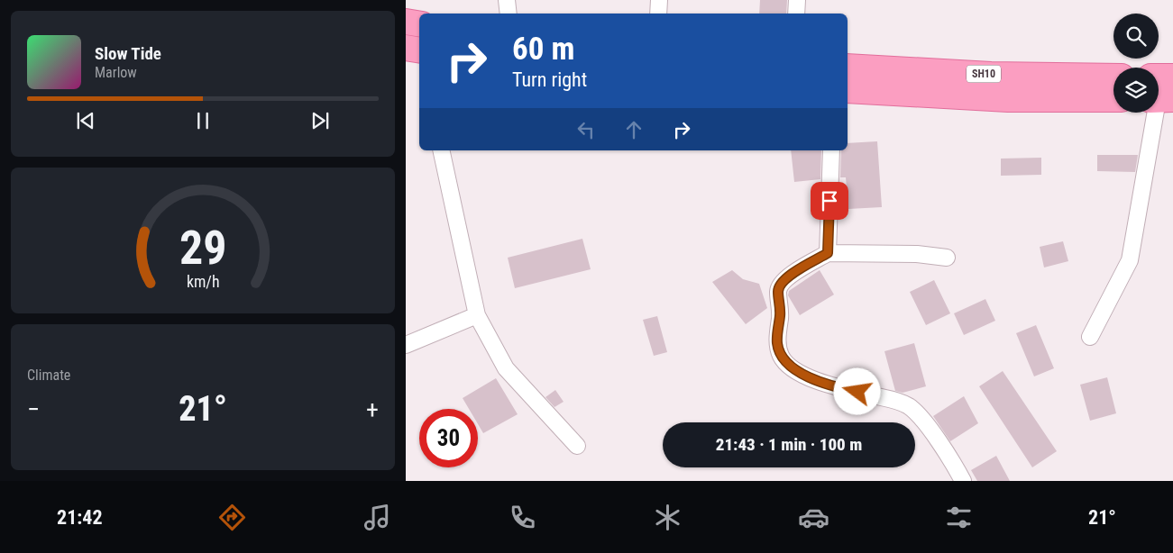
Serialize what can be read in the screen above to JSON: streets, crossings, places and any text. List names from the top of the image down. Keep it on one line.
{"streets":{"main road":["SH10"]},"page":{"turn":["60 m","Turn right"],"song":["Slow Tide","Marlow"],"tile":"Climate","heat":["−","21°","+"],"limit":"30","trip":"21:43 · 1 min · 100 m","tabs":["21:42","21°"],"gauge":["29","km/h"]}}
